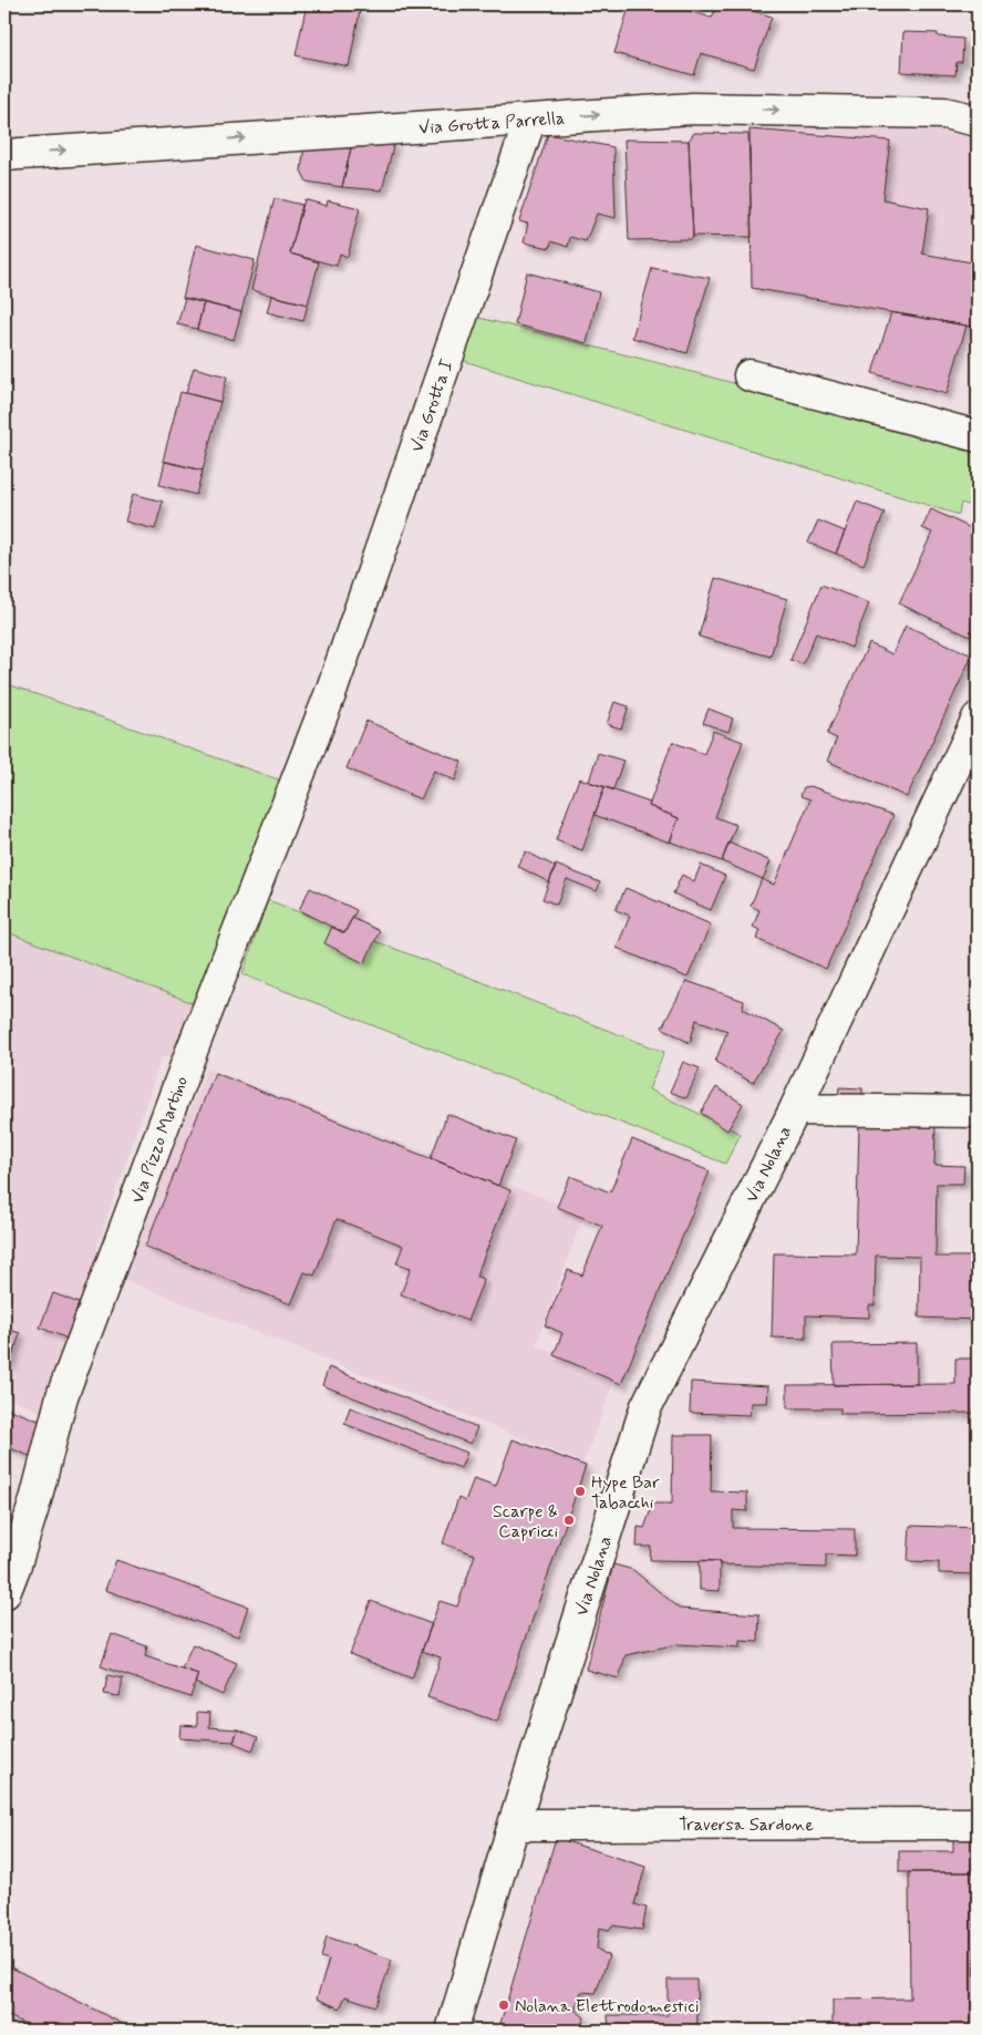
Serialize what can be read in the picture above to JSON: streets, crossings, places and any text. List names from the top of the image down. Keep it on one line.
{"streets":{"street":["Via Grotta Parrella","Via Grotta I","Via Pizzo Martino","Via Nolana","Traversa Sardone"]},"crossings":[["Via Grotta Parrella","Via Grotta I"],["Via Grotta I","Via Pizzo Martino"],["Via Nolana","Traversa Sardone"]],"one_way":["Via Grotta Parrella"],"places":["Hype Bar Tabacchi","Scarpe & Capricci","Nolana Elettrodomestici"]}
